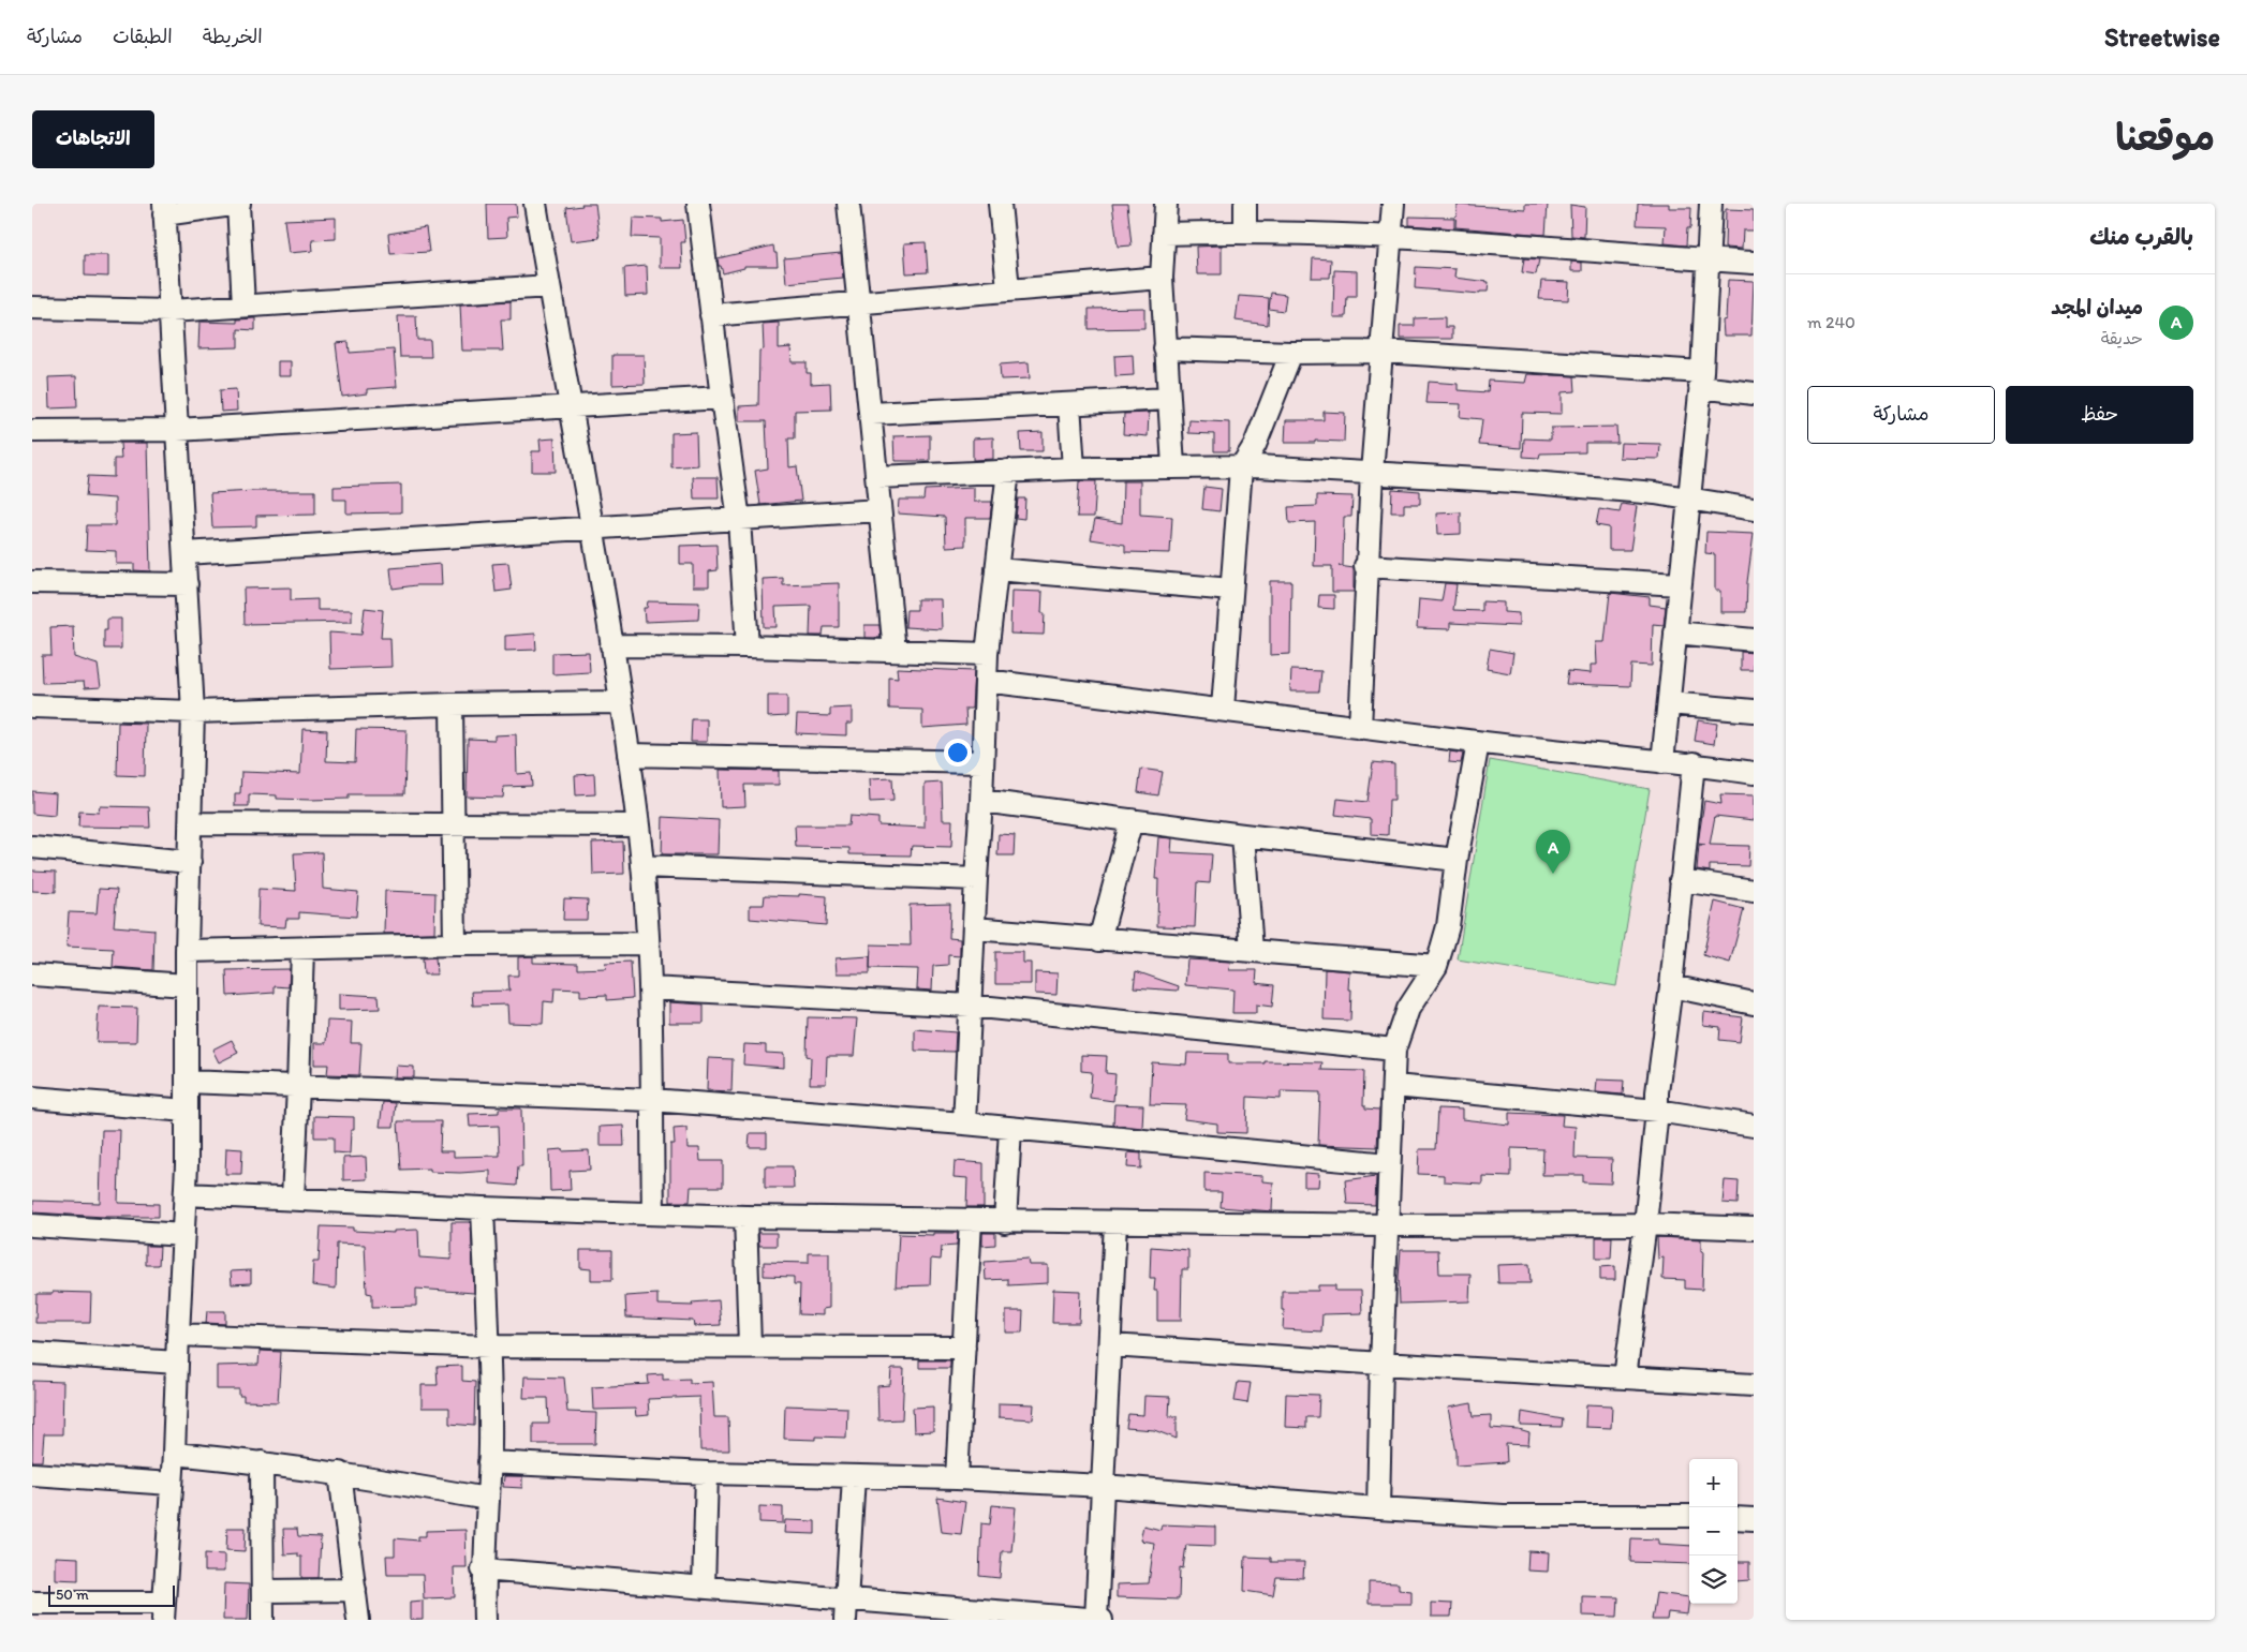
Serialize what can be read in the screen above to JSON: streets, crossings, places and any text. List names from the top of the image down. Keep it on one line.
{"scale_bar":"50 m","page":{"header":"Streetwise","nav":["الخريطة","الطبقات","مشاركة"],"title":"موقعنا","buttons":["الاتجاهات",["حفظ","مشاركة"]],"heading":"بالقرب منك","list":[{"mark":"A","name":"ميدان المجد","note":"حديقة","value":"240 m"}],"pins":"A","map_buttons":["+","−"],"scale":"50 m"}}
